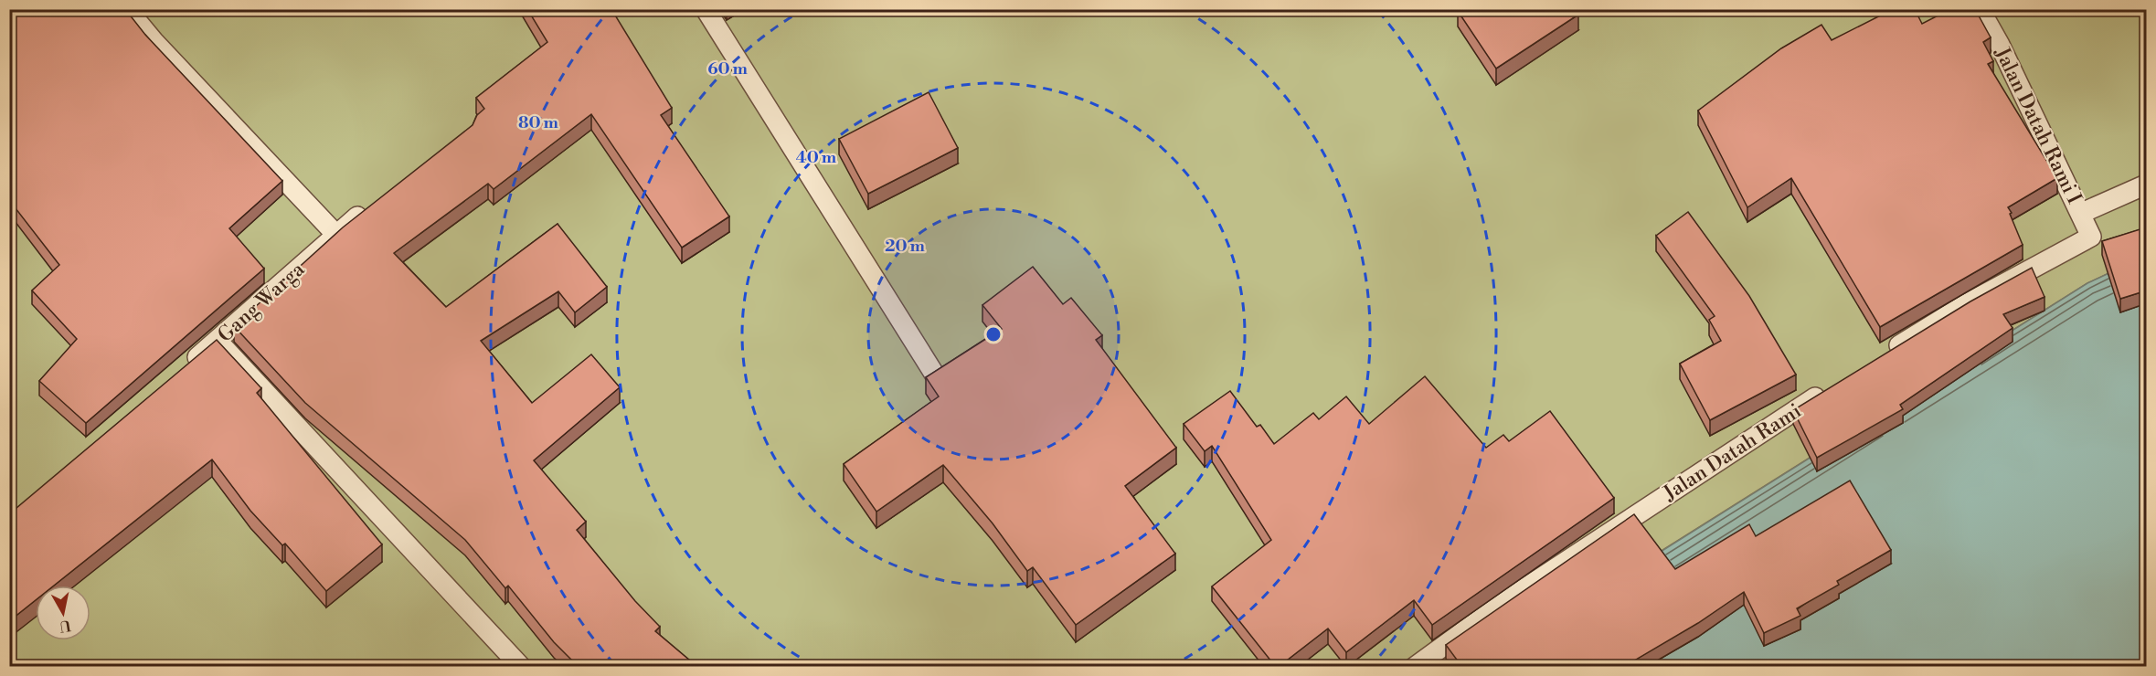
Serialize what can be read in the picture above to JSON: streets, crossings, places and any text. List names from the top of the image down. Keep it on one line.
{"streets":{"lane":["Jalan Datah Rami I","Gang Warga","Jalan Datah Rami"]},"north":"bottom","rings":["60 m","80 m","40 m","20 m"]}
